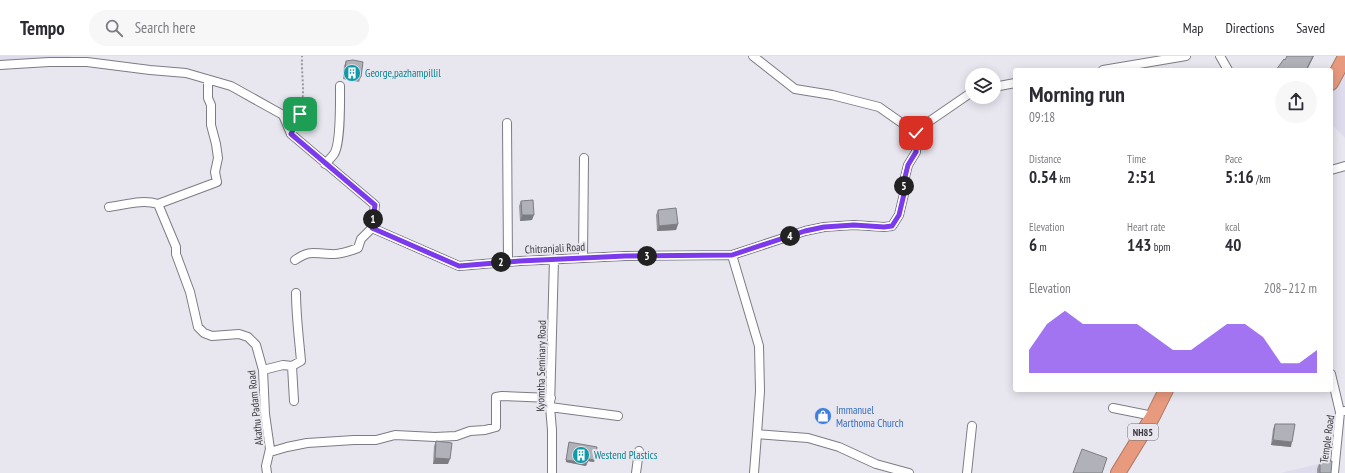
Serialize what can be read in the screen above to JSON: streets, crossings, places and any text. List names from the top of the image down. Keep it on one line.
{"streets":{"highway":["NH85"],"street":["Chitranjali Road","Kyomtha Seminary Road","Akathu Padam Road","Temple Road"]},"crossings":[["Chitranjali Road","Kyomtha Seminary Road"]],"places":{"building":["George,pazhampillil","Westend Plastics"],"shop":["Immanuel Marthoma Church"]},"page":{"header":"Tempo","search":"Search here","nav":["Map","Directions","Saved"],"heading":["Morning run","09:18"],"stats":[["Distance","0.54 km"],["Time","2:51"],["Pace","5:16 /km"],["Elevation","6 m"],["Heart rate","143 bpm"],["kcal","40"]],"pins":["5","1","4","3","2"],"chart":["Elevation","208–212 m"]}}
